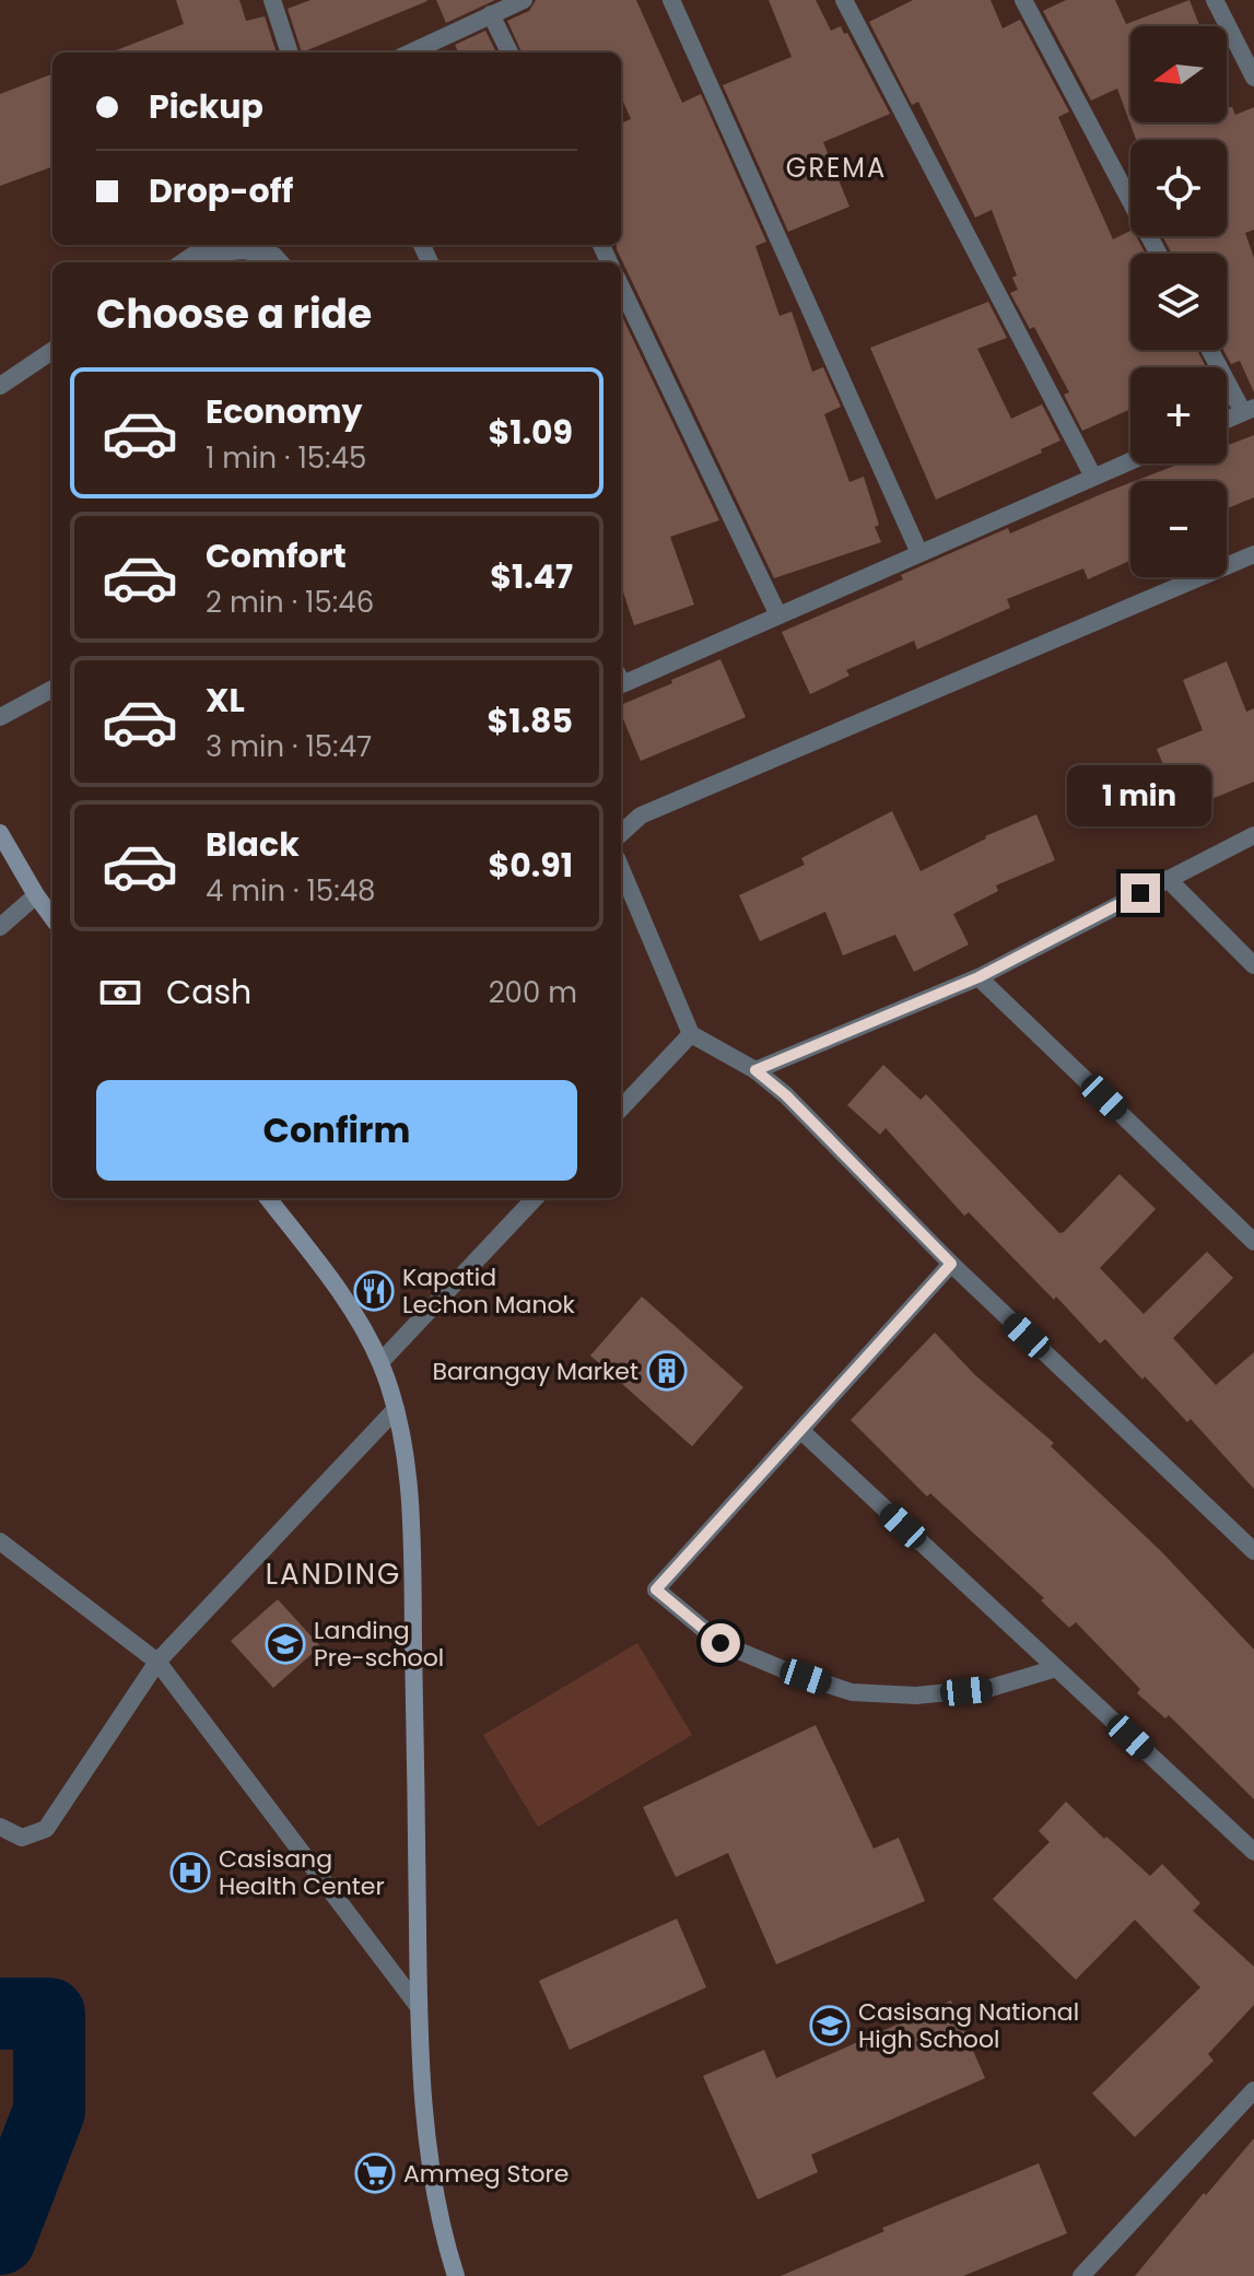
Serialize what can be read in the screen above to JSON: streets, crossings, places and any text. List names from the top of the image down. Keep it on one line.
{"districts":["GREMA","LANDING"],"places":{"restaurant":["Kapatid Lechon Manok"],"building":["Barangay Market"],"school or university":["Landing Pre-school","Casisang National High School"],"hospital":["Casisang Health Center"],"supermarket":["Ammeg Store"]},"north":"left","page":{"map_buttons":["+","−"],"banner":["Pickup","Drop-off"],"heading":"Choose a ride","list":[{"name":"Economy","note":"1 min · 15:45","value":"$1.09"},{"name":"Comfort","note":"2 min · 15:46","value":"$1.47"},{"name":"XL","note":"3 min · 15:47","value":"$1.85"},{"name":"Black","note":"4 min · 15:48","value":"$0.91"}],"bubble":"1 min","pay":["Cash","200 m"],"buttons":"Confirm"}}
